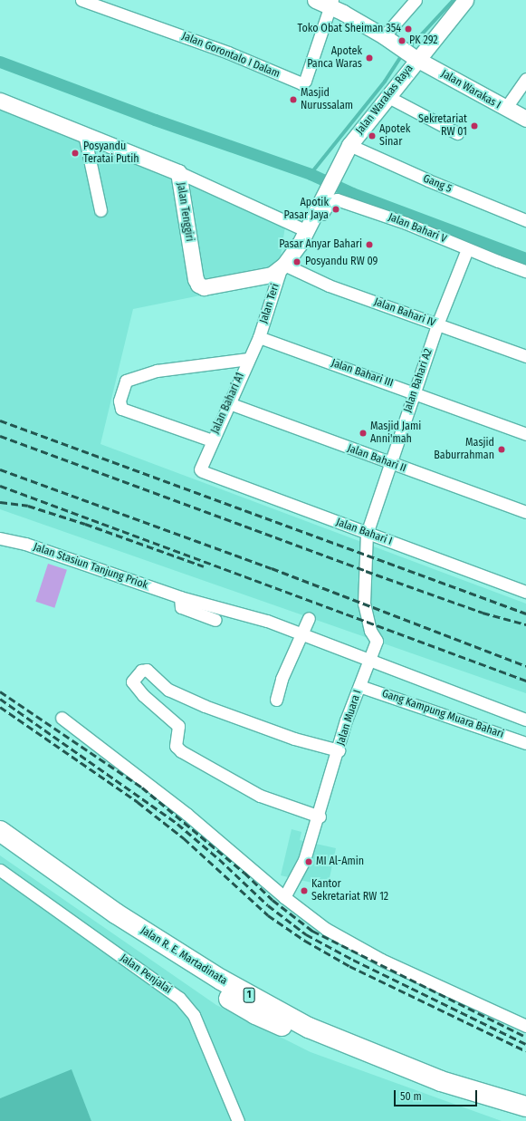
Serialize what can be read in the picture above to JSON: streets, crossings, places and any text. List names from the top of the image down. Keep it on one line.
{"streets":{"highway":["Jalan R. E. Martadinata","1"],"street":["Jalan Gorontalo I Dalam","Jalan Warakas I","Jalan Warakas Raya","Gang 5","Jalan Tenggiri","Jalan Bahari V","Jalan Teri","Jalan Bahari IV","Jalan Bahari III","Jalan Bahari A2","Jalan Bahari A1","Jalan Bahari II","Jalan Bahari I","Jalan Stasiun Tanjung Priok","Gang Kampung Muara Bahari","Jalan Muara I","Jalan Penjalai"]},"crossings":[["Jalan Gorontalo I Dalam","Jalan Warakas I"],["Jalan Warakas I","Jalan Warakas Raya"],["Jalan Warakas Raya","Gang 5"],["Jalan Warakas Raya","Jalan Bahari V"],["Jalan Tenggiri","Jalan Teri"],["Jalan Tenggiri","Jalan Bahari IV"],["Jalan Bahari V","Jalan Bahari A2"],["Jalan Teri","Jalan Bahari IV"],["Jalan Teri","Jalan Bahari III"],["Jalan Teri","Jalan Bahari A1"],["Jalan Bahari IV","Jalan Bahari A2"],["Jalan Bahari III","Jalan Bahari A2"],["Jalan Bahari III","Jalan Bahari A1"],["Jalan Bahari A2","Jalan Bahari II"],["Jalan Bahari A2","Jalan Bahari I"],["Jalan Bahari A2","Jalan Muara I"],["Jalan Bahari A1","Jalan Bahari II"],["Jalan Bahari A1","Jalan Bahari I"],["Jalan Bahari I","Jalan Muara I"],["Jalan Stasiun Tanjung Priok","Gang Kampung Muara Bahari"],["Gang Kampung Muara Bahari","Jalan Muara I"]],"places":["Toko Obat Sheiman 354","PK 292","Apotek Panca Waras","Masjid Nurussalam","Sekretariat RW 01","Apotek Sinar","Posyandu Teratai Putih","Apotik Pasar Jaya","Pasar Anyar Bahari","Posyandu RW 09","Masjid Jami Anni'mah","Masjid Baburrahman","MI Al-Amin","Kantor Sekretariat RW 12"],"scale_bar":"50 m"}
